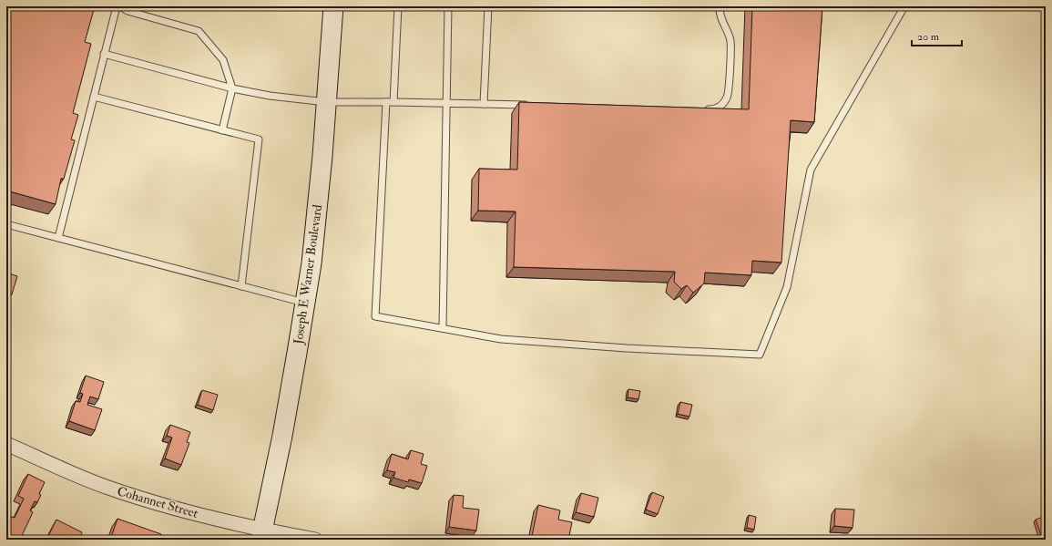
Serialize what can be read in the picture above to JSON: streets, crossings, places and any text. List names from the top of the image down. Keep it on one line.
{"streets":{"main road":["Joseph E Warner Boulevard"],"street":["Cohannet Street"]},"crossings":[["Joseph E Warner Boulevard","Cohannet Street"]],"scale_bar":"20 m"}
